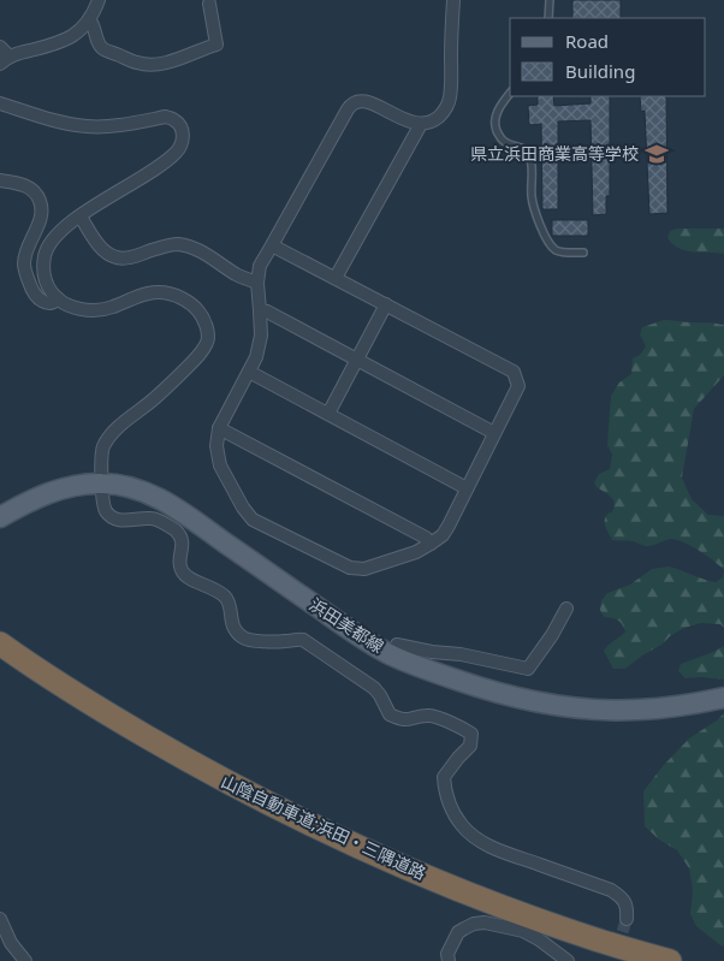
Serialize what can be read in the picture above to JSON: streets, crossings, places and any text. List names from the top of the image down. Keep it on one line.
{"streets":{"highway":["山陰自動車道;浜田・三隅道路"],"main road":["浜田美都線"]},"places":{"school or university":["県立浜田商業高等学校"]},"legend":["Road","Building"]}
